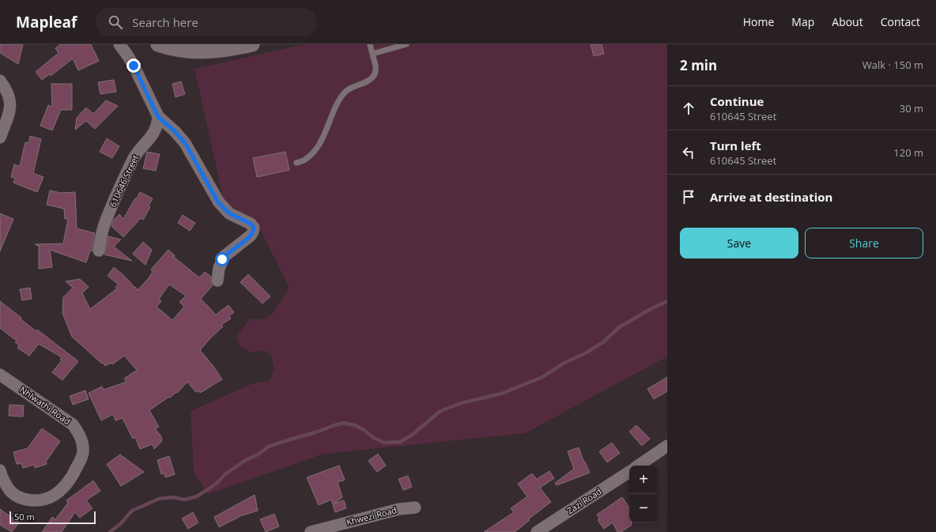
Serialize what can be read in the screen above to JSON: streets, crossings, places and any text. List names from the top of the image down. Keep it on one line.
{"streets":{"street":["610646 Street","Nhlwathi Road","Zazi Road","Khwezi Road"]},"scale_bar":"50 m","page":{"header":"Mapleaf","search":"Search here","nav":["Home","Map","About","Contact"],"heading":["2 min","Walk · 150 m"],"list":[["Continue","610645 Street","30 m"],["Turn left","610645 Street","120 m"],"Arrive at destination"],"buttons":["Save","Share"],"map_buttons":["+","−"],"scale":"50 m"}}
